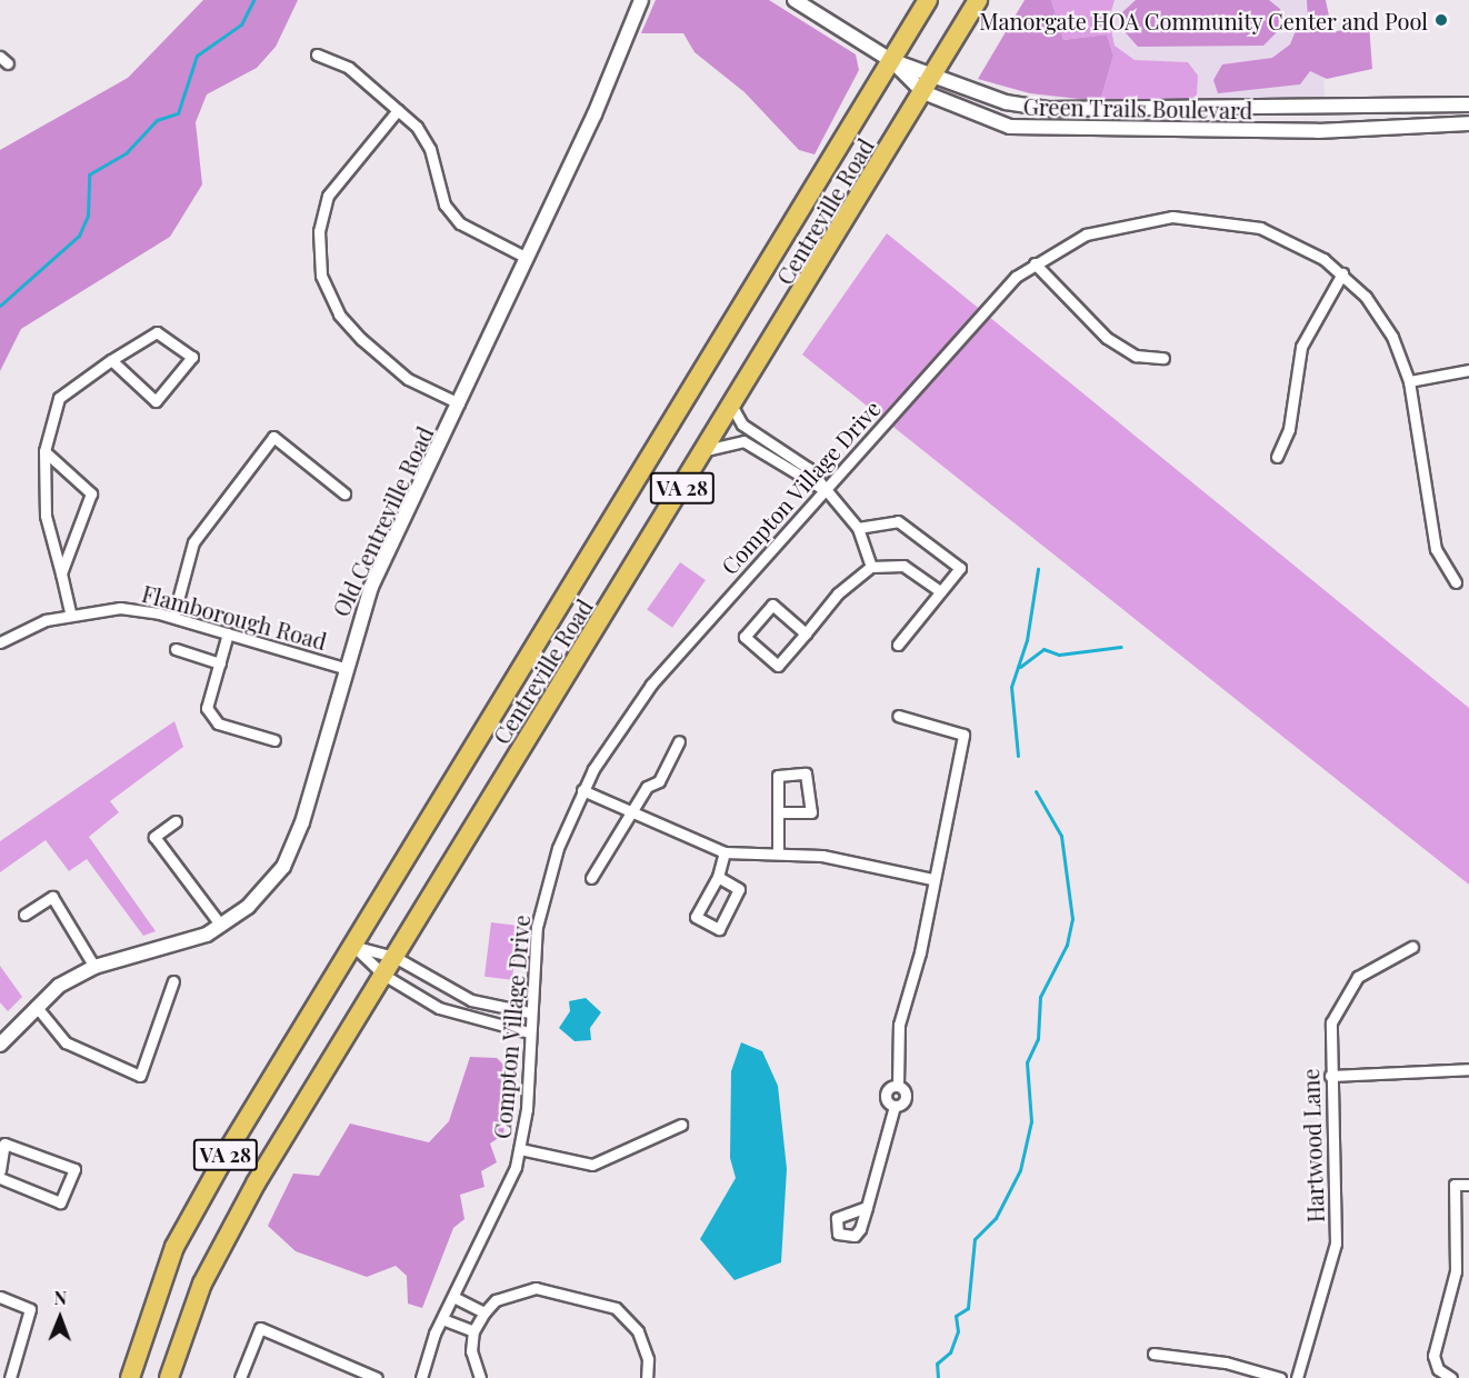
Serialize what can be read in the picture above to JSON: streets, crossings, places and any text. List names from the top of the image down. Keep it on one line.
{"streets":{"highway":["Centreville Road","VA 28"],"street":["Green Trails Boulevard","Compton Village Drive","Old Centreville Road","Flamborough Road","Hartwood Lane"]},"crossings":[["Green Trails Boulevard","Centreville Road"],["Old Centreville Road","Flamborough Road"]],"places":["Manorgate HOA Community Center and Pool"],"north":"top"}
